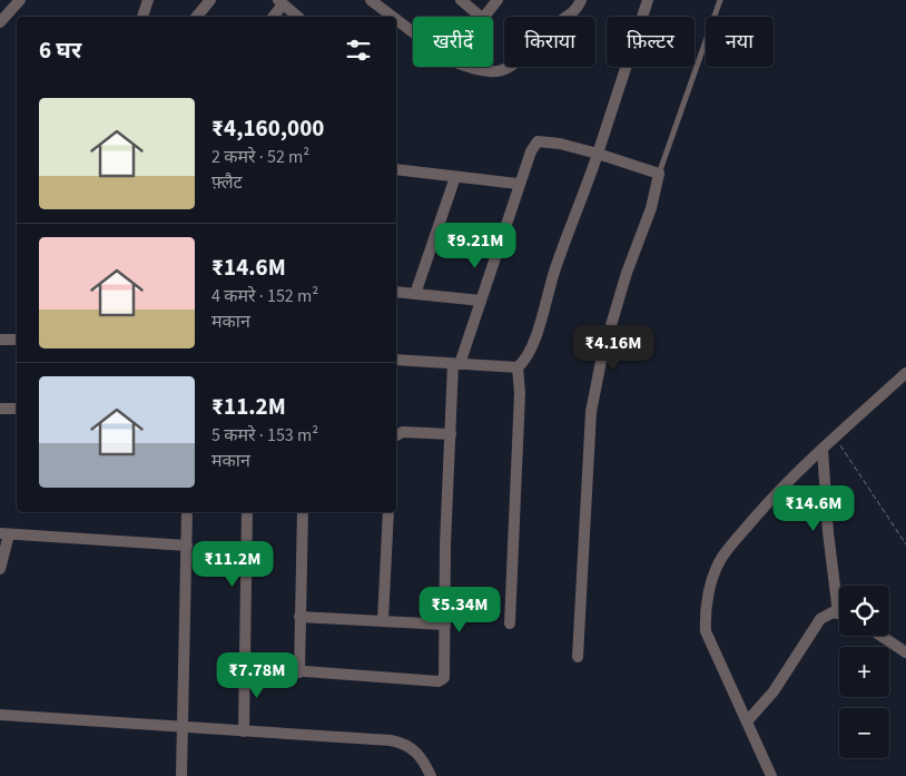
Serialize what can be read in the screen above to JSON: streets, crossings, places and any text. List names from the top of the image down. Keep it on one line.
{"page":{"chip":["खरीदें","किराया","फ़िल्टर","नया"],"heading":"6 घर","list":[{"name":"₹4,160,000","note":"2 कमरे · 52 m² · फ़्लैट"},{"name":"₹14.6M","note":"4 कमरे · 152 m² · मकान"},{"name":"₹11.2M","note":"5 कमरे · 153 m² · मकान"}],"price":["₹9.21M","₹4.16M","₹14.6M","₹11.2M","₹5.34M","₹7.78M"],"map_buttons":["+","−"]}}
